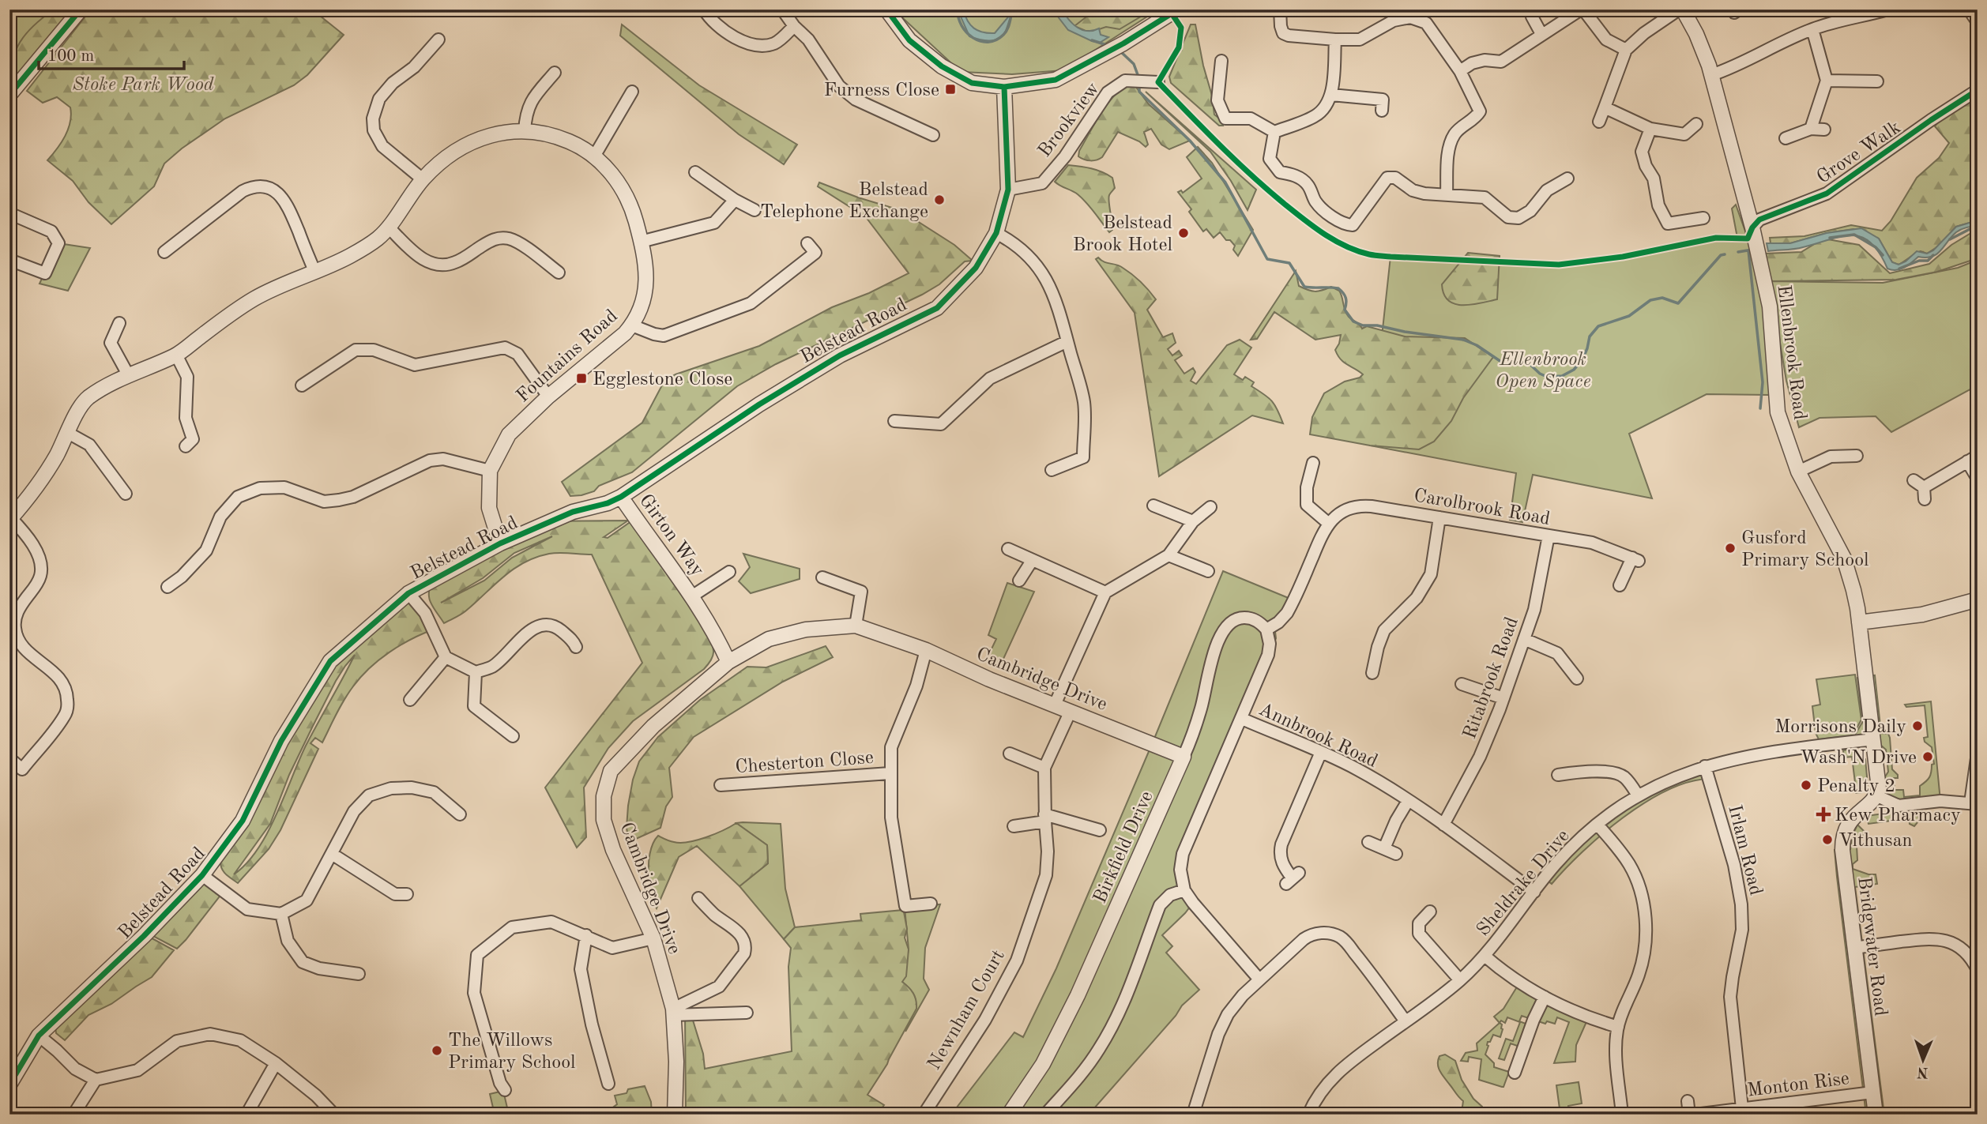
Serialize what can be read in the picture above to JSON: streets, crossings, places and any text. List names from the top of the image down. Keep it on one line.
{"streets":{"street":["Brookview","Grove Walk","Belstead Road","Ellenbrook Road","Fountains Road","Carolbrook Road","Girton Way","Ritabrook Road","Cambridge Drive","Annbrook Road","Chesterton Close","Birkfield Drive","Irlam Road","Sheldrake Drive","Bridgwater Road","Newnham Court","Monton Rise"]},"crossings":[["Brookview","Belstead Road"],["Grove Walk","Ellenbrook Road"],["Belstead Road","Fountains Road"],["Belstead Road","Girton Way"],["Ellenbrook Road","Sheldrake Drive"],["Ellenbrook Road","Bridgwater Road"],["Carolbrook Road","Ritabrook Road"],["Girton Way","Cambridge Drive"],["Ritabrook Road","Annbrook Road"],["Cambridge Drive","Chesterton Close"],["Cambridge Drive","Birkfield Drive"],["Cambridge Drive","Newnham Court"],["Annbrook Road","Sheldrake Drive"],["Irlam Road","Sheldrake Drive"],["Irlam Road","Monton Rise"],["Bridgwater Road","Monton Rise"]],"parks":["Stoke Park Wood","Ellenbrook Open Space"],"places":{"transit":["Furness Close","Egglestone Close"],"other":["Belstead Telephone Exchange","Belstead Brook Hotel","Gusford Primary School","Morrisons Daily","Wash'N Drive","Penalty 2","Vithusan","The Willows Primary School"],"health":["Kew Pharmacy"]},"scale_bar":"100 m","north":"bottom"}
